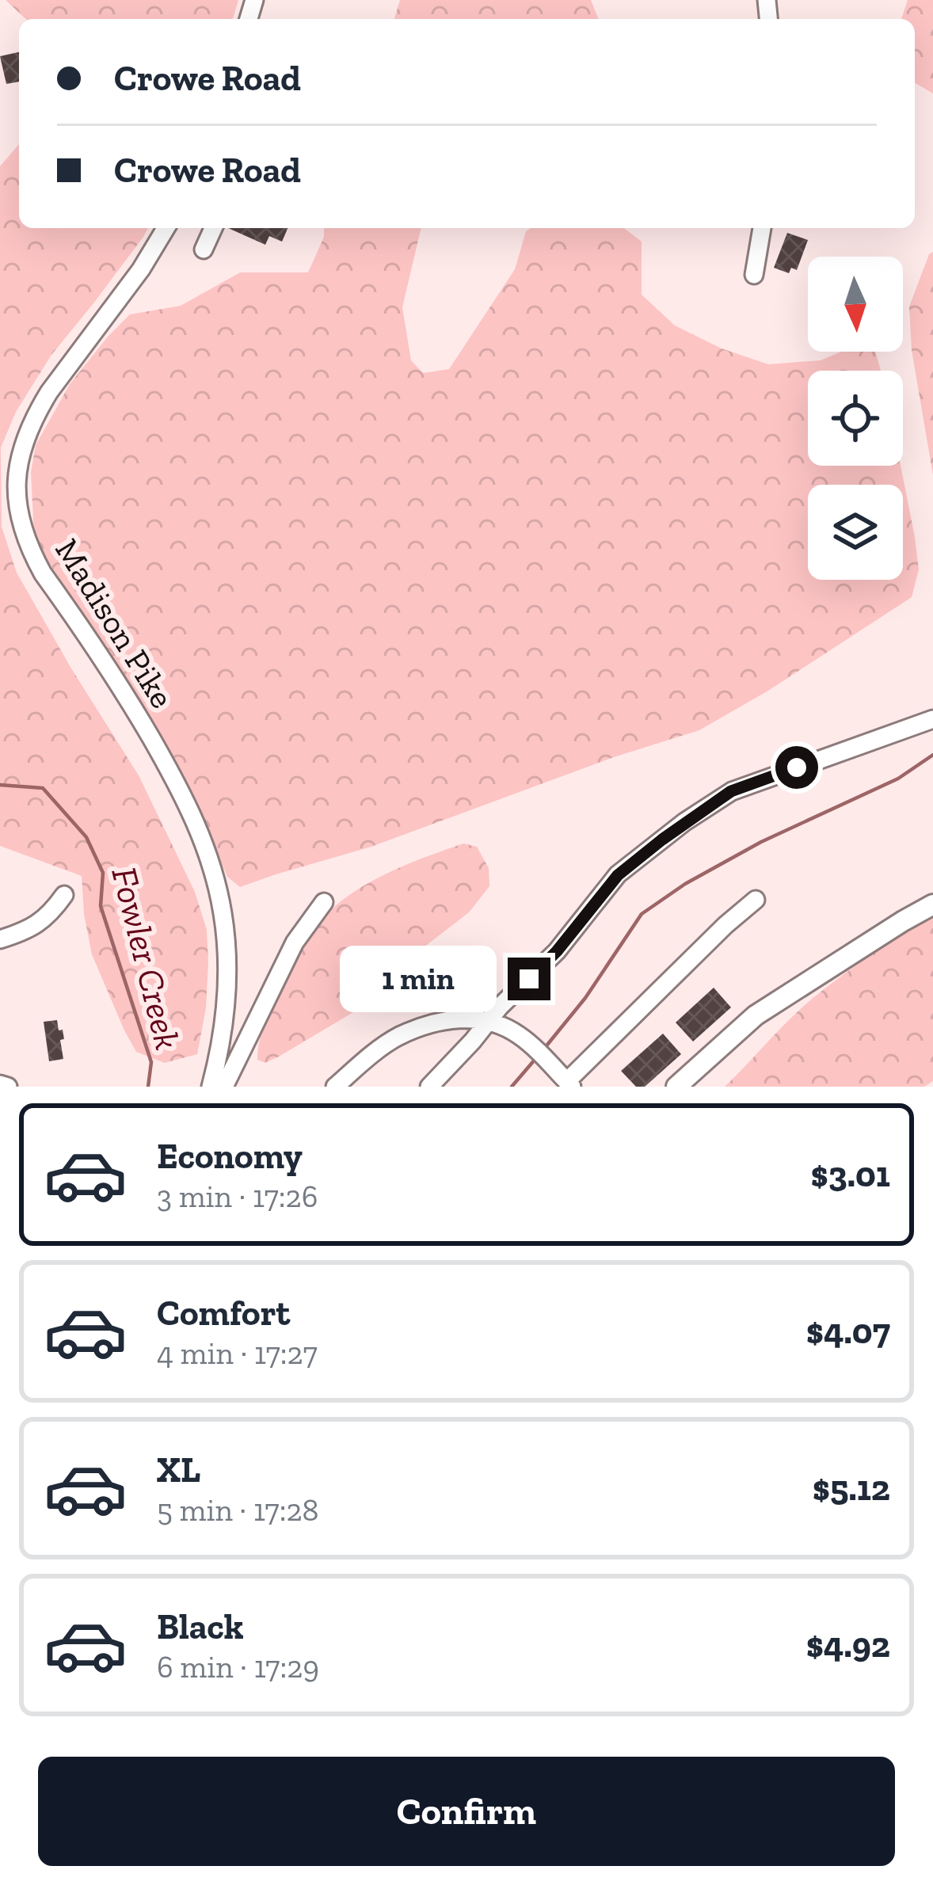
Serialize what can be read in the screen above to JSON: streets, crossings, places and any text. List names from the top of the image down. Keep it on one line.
{"streets":{"street":["Madison Pike"]},"water":["Fowler Creek"],"north":"bottom","page":{"banner":["Crowe Road","Crowe Road"],"bubble":"1 min","list":[{"name":"Economy","note":"3 min · 17:26","value":"$3.01"},{"name":"Comfort","note":"4 min · 17:27","value":"$4.07"},{"name":"XL","note":"5 min · 17:28","value":"$5.12"},{"name":"Black","note":"6 min · 17:29","value":"$4.92"}],"buttons":"Confirm"}}
